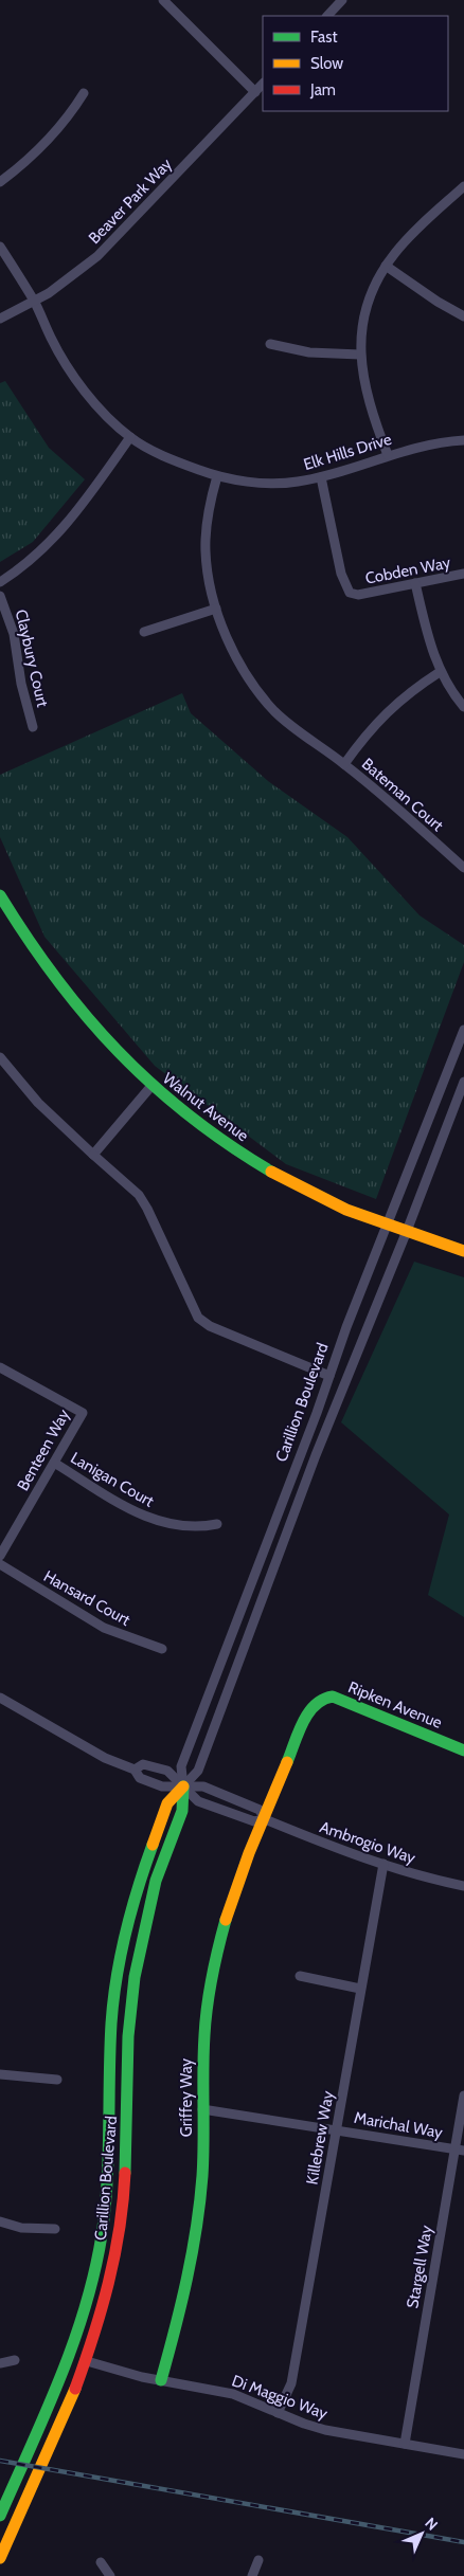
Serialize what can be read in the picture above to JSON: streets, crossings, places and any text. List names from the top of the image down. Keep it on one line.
{"streets":{"street":["Beaver Park Way","Elk Hills Drive","Cobden Way","Claybury Court","Bateman Court","Walnut Avenue","Carillion Boulevard","Benteen Way","Lanigan Court","Hansard Court","Ripken Avenue","Ambrogio Way","Griffey Way","Marichal Way","Killebrew Way","Stargell Way","Di Maggio Way"]},"crossings":[["Beaver Park Way","Elk Hills Drive"],["Elk Hills Drive","Cobden Way"],["Elk Hills Drive","Bateman Court"],["Walnut Avenue","Carillion Boulevard"],["Carillion Boulevard","Ambrogio Way"],["Carillion Boulevard","Di Maggio Way"],["Benteen Way","Lanigan Court"],["Ripken Avenue","Ambrogio Way"],["Ripken Avenue","Griffey Way"],["Ambrogio Way","Griffey Way"],["Ambrogio Way","Killebrew Way"],["Griffey Way","Marichal Way"],["Griffey Way","Di Maggio Way"],["Marichal Way","Killebrew Way"],["Marichal Way","Stargell Way"],["Killebrew Way","Di Maggio Way"],["Stargell Way","Di Maggio Way"]],"legend":["Fast","Slow","Jam"],"north":"top right"}
